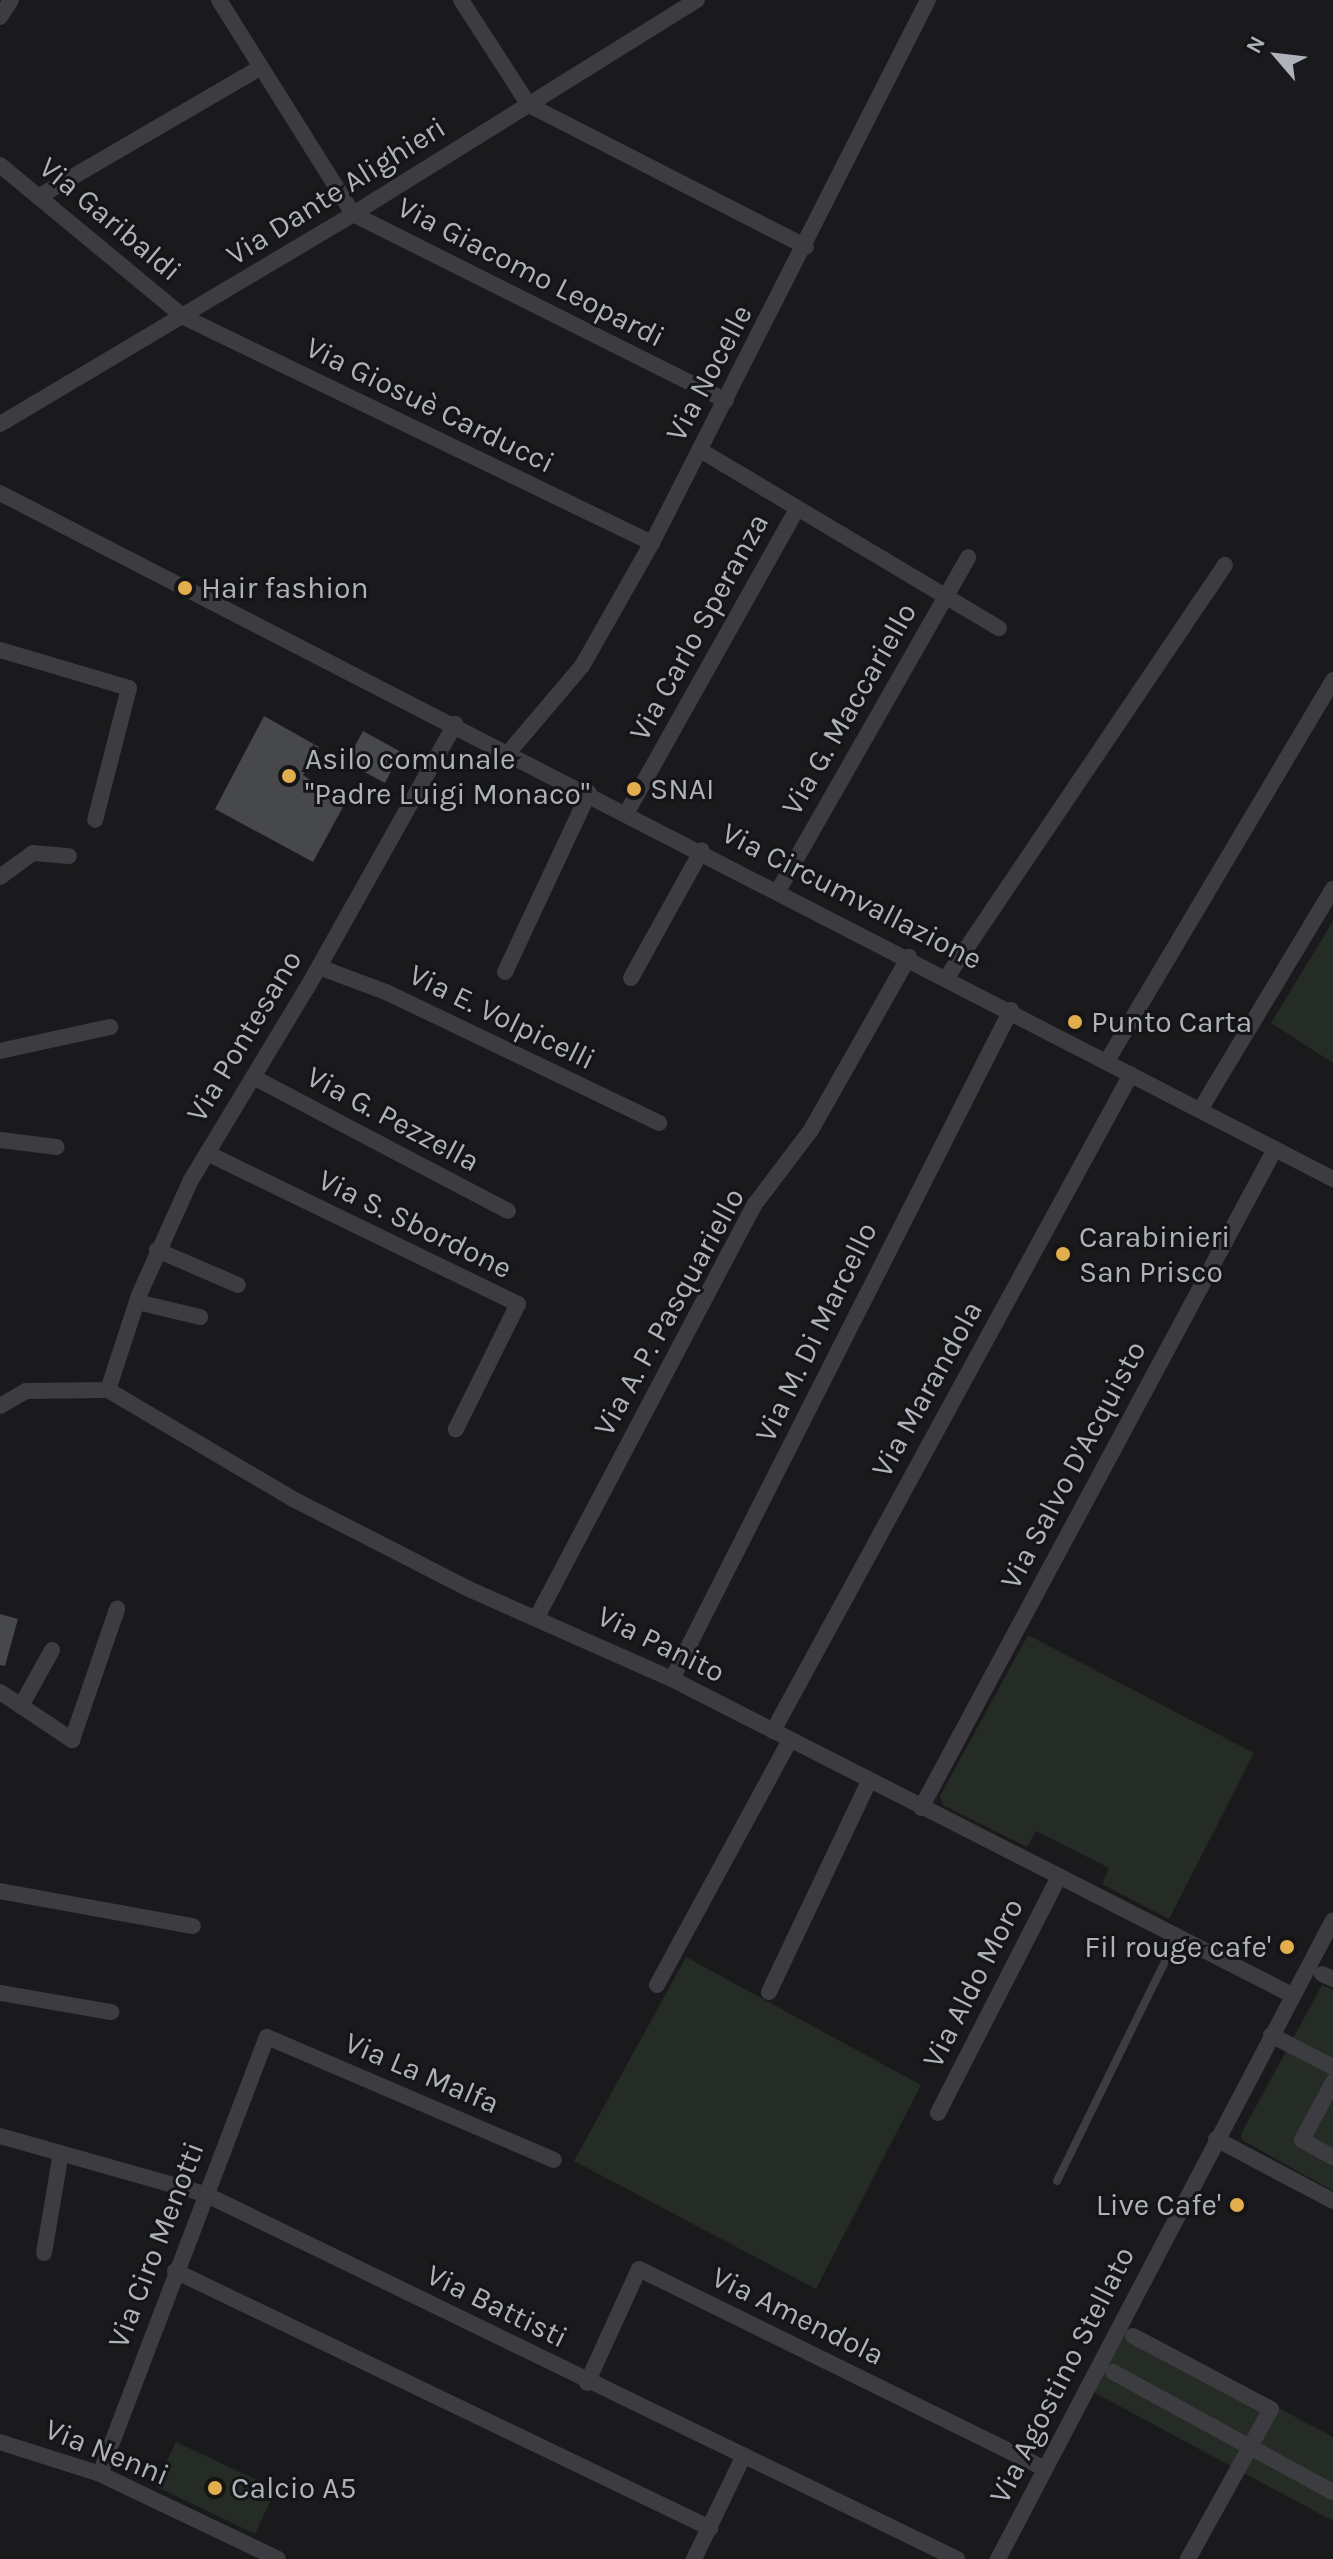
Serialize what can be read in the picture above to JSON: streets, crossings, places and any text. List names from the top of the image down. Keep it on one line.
{"streets":{"street":["Via Dante Alighieri","Via Garibaldi","Via Giacomo Leopardi","Via Nocelle","Via Giosuè Carducci","Via Carlo Speranza","Via G. Maccariello","Via Circumvallazione","Via E. Volpicelli","Via Pontesano","Via G. Pezzella","Via S. Sbordone","Via A. P. Pasquariello","Via M. Di Marcello","Via Marandola","Via Salvo D'Acquisto","Via Panito","Via Aldo Moro","Via La Malfa","Via Ciro Menotti","Via Battisti","Via Amendola","Via Agostino Stellato","Via Nenni"]},"crossings":[["Via Dante Alighieri","Via Garibaldi"],["Via Dante Alighieri","Via Giacomo Leopardi"],["Via Dante Alighieri","Via Giosuè Carducci"],["Via Garibaldi","Via Giosuè Carducci"],["Via Giacomo Leopardi","Via Nocelle"],["Via Nocelle","Via Giosuè Carducci"],["Via Nocelle","Via Circumvallazione"],["Via Carlo Speranza","Via Circumvallazione"],["Via G. Maccariello","Via Circumvallazione"],["Via Circumvallazione","Via Pontesano"],["Via Circumvallazione","Via A. P. Pasquariello"],["Via Circumvallazione","Via M. Di Marcello"],["Via Circumvallazione","Via Marandola"],["Via Circumvallazione","Via Salvo D'Acquisto"],["Via E. Volpicelli","Via Pontesano"],["Via Pontesano","Via G. Pezzella"],["Via Pontesano","Via S. Sbordone"],["Via Pontesano","Via Panito"],["Via A. P. Pasquariello","Via Panito"],["Via M. Di Marcello","Via Panito"],["Via Marandola","Via Panito"],["Via Salvo D'Acquisto","Via Panito"],["Via Panito","Via Aldo Moro"],["Via Panito","Via Agostino Stellato"],["Via La Malfa","Via Ciro Menotti"],["Via Ciro Menotti","Via Battisti"],["Via Ciro Menotti","Via Nenni"],["Via Battisti","Via Amendola"],["Via Amendola","Via Agostino Stellato"]],"places":["Hair fashion","Asilo comunale \"Padre Luigi Monaco\"","SNAI","Punto Carta","Carabinieri San Prisco","Fil rouge cafe'","Live Cafe'","Calcio A5"],"north":"top left"}
